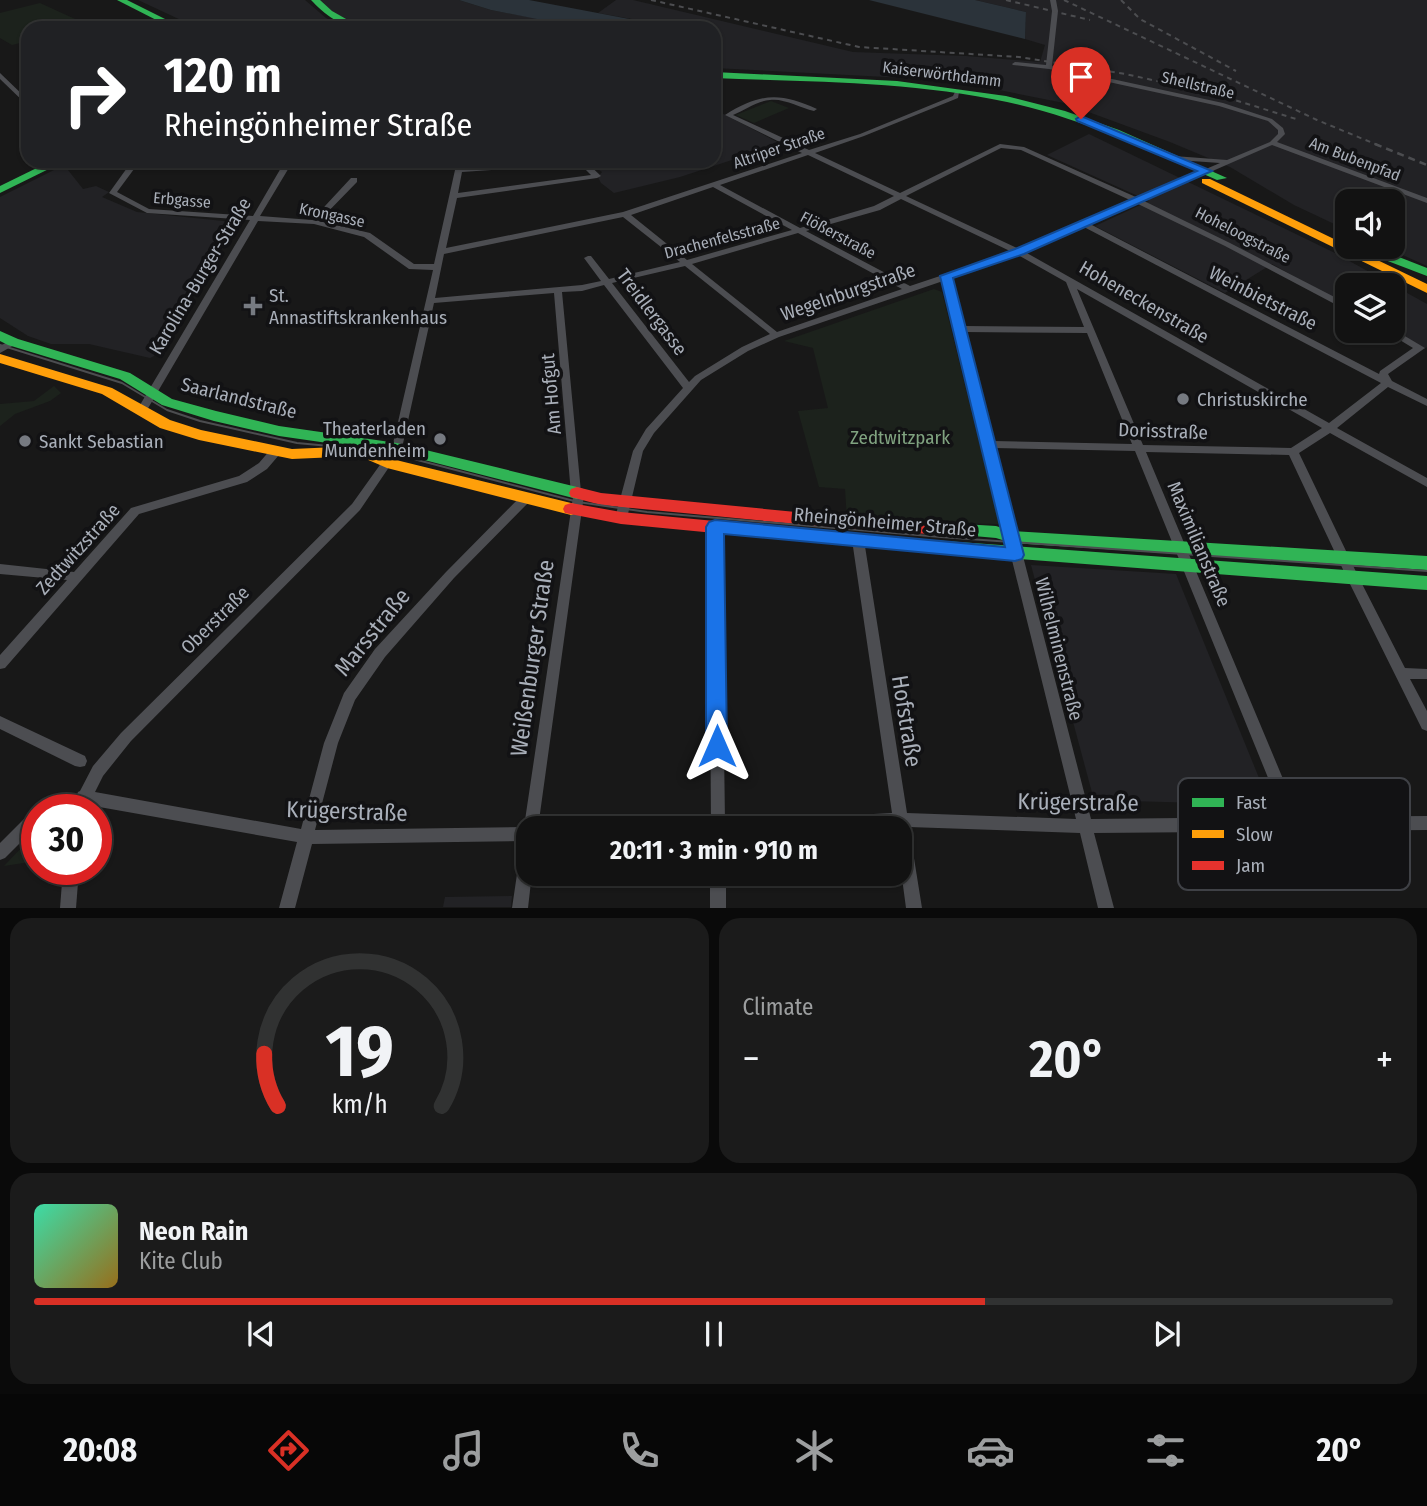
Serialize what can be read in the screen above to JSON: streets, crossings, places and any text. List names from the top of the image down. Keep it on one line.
{"streets":{"main road":["Kaiserwörthdamm","Saarlandstraße","Rheingönheimer Straße"],"street":["Shellstraße","Altriper Straße","Am Bubenpfad","Erbgasse","Krongasse","Flößerstraße","Hoheloogstraße","Drachenfelsstraße","Karolina-Burger-Straße","Wegelnburgstraße","Weinbietstraße","Hoheneckenstraße","Treidlergasse","Am Hofgut","Dorisstraße","Maximilianstraße","Zedtwitzstraße","Oberstraße","Marsstraße","Wilhelminenstraße","Weißenburger Straße","Hofstraße","Krügerstraße"]},"crossings":[["Kaiserwörthdamm","Altriper Straße"],["Kaiserwörthdamm","Wegelnburgstraße"],["Shellstraße","Am Bubenpfad"],["Altriper Straße","Flößerstraße"],["Altriper Straße","Hoheneckenstraße"],["Erbgasse","Krongasse"],["Erbgasse","Karolina-Burger-Straße"],["Krongasse","Karolina-Burger-Straße"],["Flößerstraße","Drachenfelsstraße"],["Flößerstraße","Wegelnburgstraße"],["Hoheloogstraße","Drachenfelsstraße"],["Hoheloogstraße","Wegelnburgstraße"],["Drachenfelsstraße","Hoheneckenstraße"],["Drachenfelsstraße","Treidlergasse"],["Drachenfelsstraße","Am Hofgut"],["Karolina-Burger-Straße","Saarlandstraße"],["Wegelnburgstraße","Weinbietstraße"],["Wegelnburgstraße","Hoheneckenstraße"],["Wegelnburgstraße","Treidlergasse"],["Wegelnburgstraße","Rheingönheimer Straße"],["Wegelnburgstraße","Wilhelminenstraße"],["Hoheneckenstraße","Maximilianstraße"],["Am Hofgut","Rheingönheimer Straße"],["Am Hofgut","Weißenburger Straße"],["Saarlandstraße","Rheingönheimer Straße"],["Saarlandstraße","Oberstraße"],["Dorisstraße","Maximilianstraße"],["Dorisstraße","Wilhelminenstraße"],["Rheingönheimer Straße","Maximilianstraße"],["Rheingönheimer Straße","Oberstraße"],["Rheingönheimer Straße","Marsstraße"],["Rheingönheimer Straße","Wilhelminenstraße"],["Rheingönheimer Straße","Weißenburger Straße"],["Rheingönheimer Straße","Hofstraße"],["Marsstraße","Krügerstraße"],["Wilhelminenstraße","Krügerstraße"]],"parks":["Zedtwitzpark"],"places":{"health":["St. Annastiftskrankenhaus"],"other":["Christuskirche","Theaterladen Mundenheim","Sankt Sebastian"]},"legend":["Fast","Slow","Jam"],"page":{"turn":["120 m","Rheingönheimer Straße"],"limit":"30","trip":"20:11 · 3 min · 910 m","tile":"Climate","heat":["−","20°","+"],"song":["Neon Rain","Kite Club"],"tabs":["20:08","20°"],"gauge":["19","km/h"]}}
